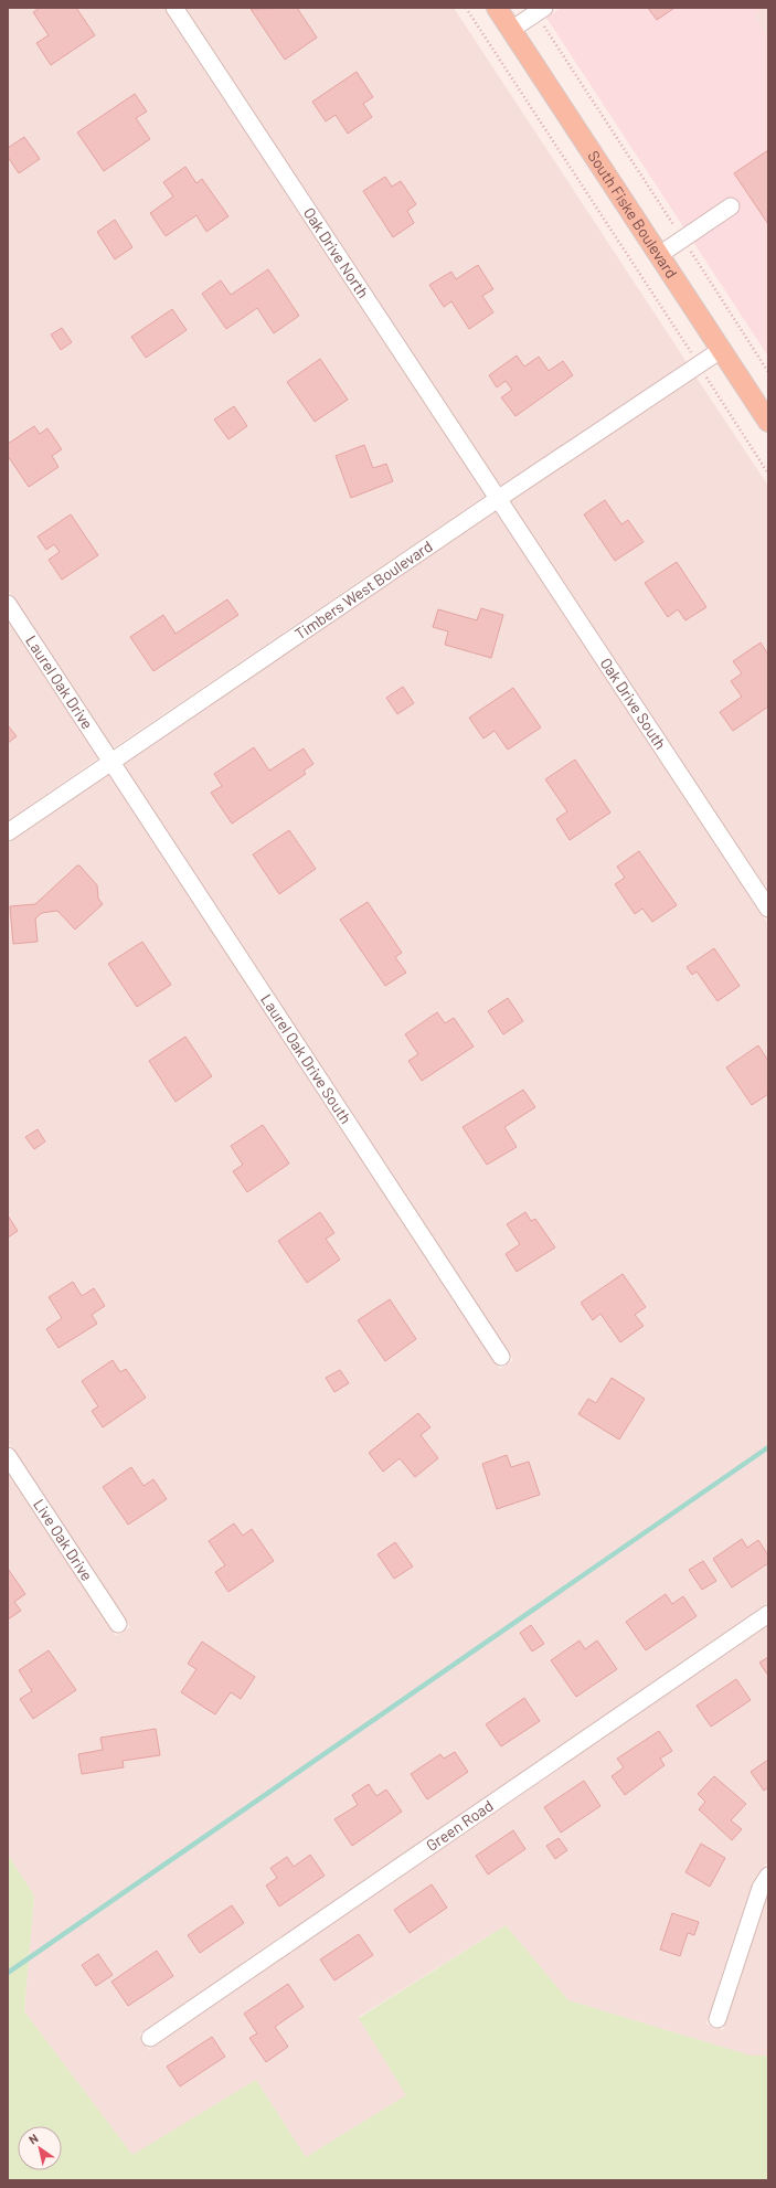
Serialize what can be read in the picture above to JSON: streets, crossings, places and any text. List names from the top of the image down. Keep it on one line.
{"streets":{"main road":["South Fiske Boulevard"],"street":["Oak Drive North","Timbers West Boulevard","Laurel Oak Drive","Oak Drive South","Laurel Oak Drive South","Live Oak Drive","Green Road"]},"crossings":[["South Fiske Boulevard","Timbers West Boulevard"],["Oak Drive North","Timbers West Boulevard"],["Oak Drive North","Oak Drive South"],["Timbers West Boulevard","Laurel Oak Drive"],["Timbers West Boulevard","Oak Drive South"],["Timbers West Boulevard","Laurel Oak Drive South"],["Laurel Oak Drive","Laurel Oak Drive South"]],"north":"top left"}
